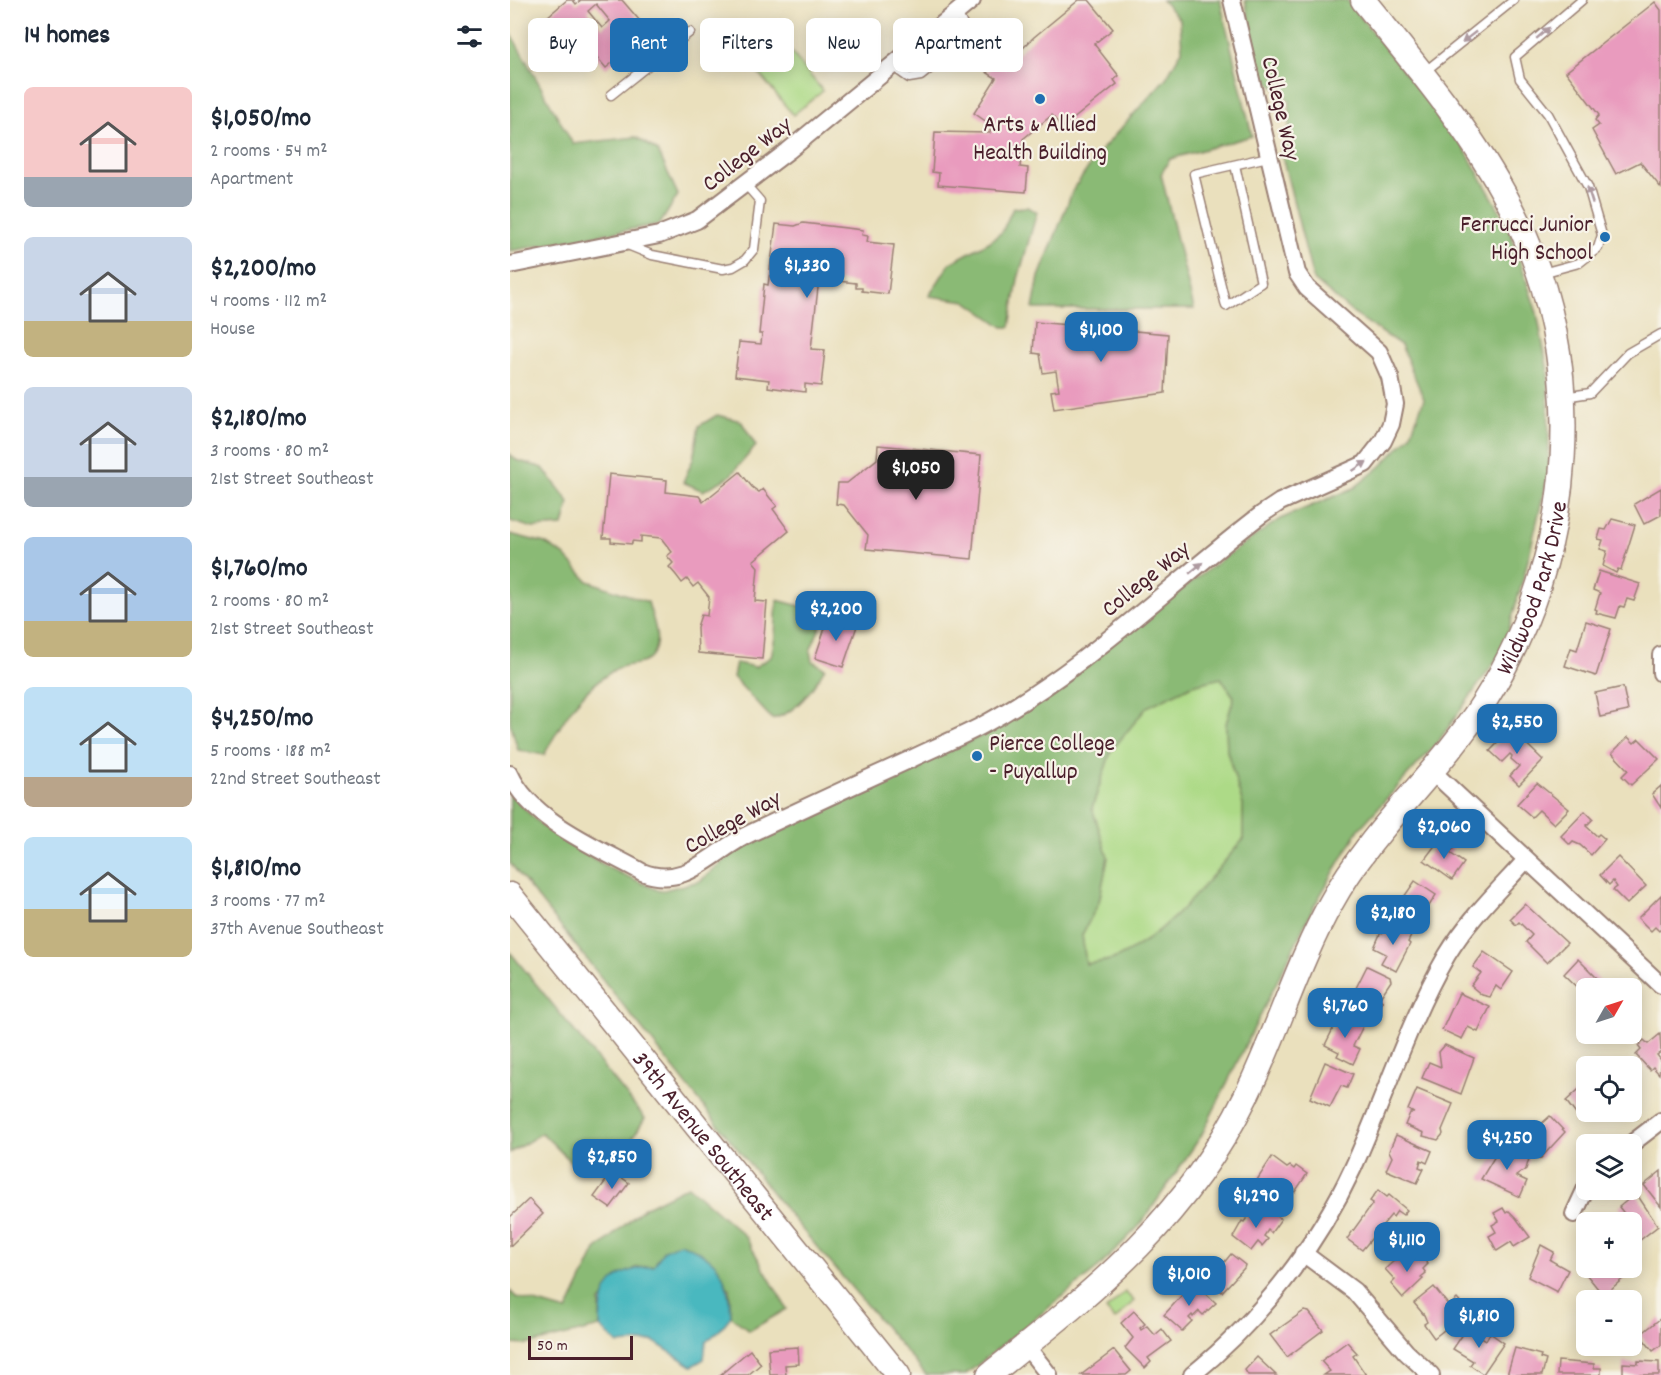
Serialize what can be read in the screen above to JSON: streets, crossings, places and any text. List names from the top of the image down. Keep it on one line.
{"streets":{"street":["College Way","Wildwood Park Drive","39th Avenue Southeast"]},"places":["Arts & Allied Health Building","Ferrucci Junior High School","Pierce College - Puyallup"],"scale_bar":"50 m","north":"top right","page":{"heading":"14 homes","chip":["Buy","Rent","Filters","New","Apartment"],"list":[{"name":"$1,050/mo","note":"2 rooms · 54 m² · Apartment"},{"name":"$2,200/mo","note":"4 rooms · 112 m² · House"},{"name":"$2,180/mo","note":"3 rooms · 80 m² · 21st Street Southeast"},{"name":"$1,760/mo","note":"2 rooms · 80 m² · 21st Street Southeast"},{"name":"$4,250/mo","note":"5 rooms · 188 m² · 22nd Street Southeast"},{"name":"$1,810/mo","note":"3 rooms · 77 m² · 37th Avenue Southeast"}],"price":["$1,330","$1,100","$1,050","$2,200","$2,550","$2,060","$2,180","$1,760","$4,250","$2,850","$1,290","$1,110","$1,010","$1,810"],"map_buttons":["+","−"],"scale":"50 m"}}
